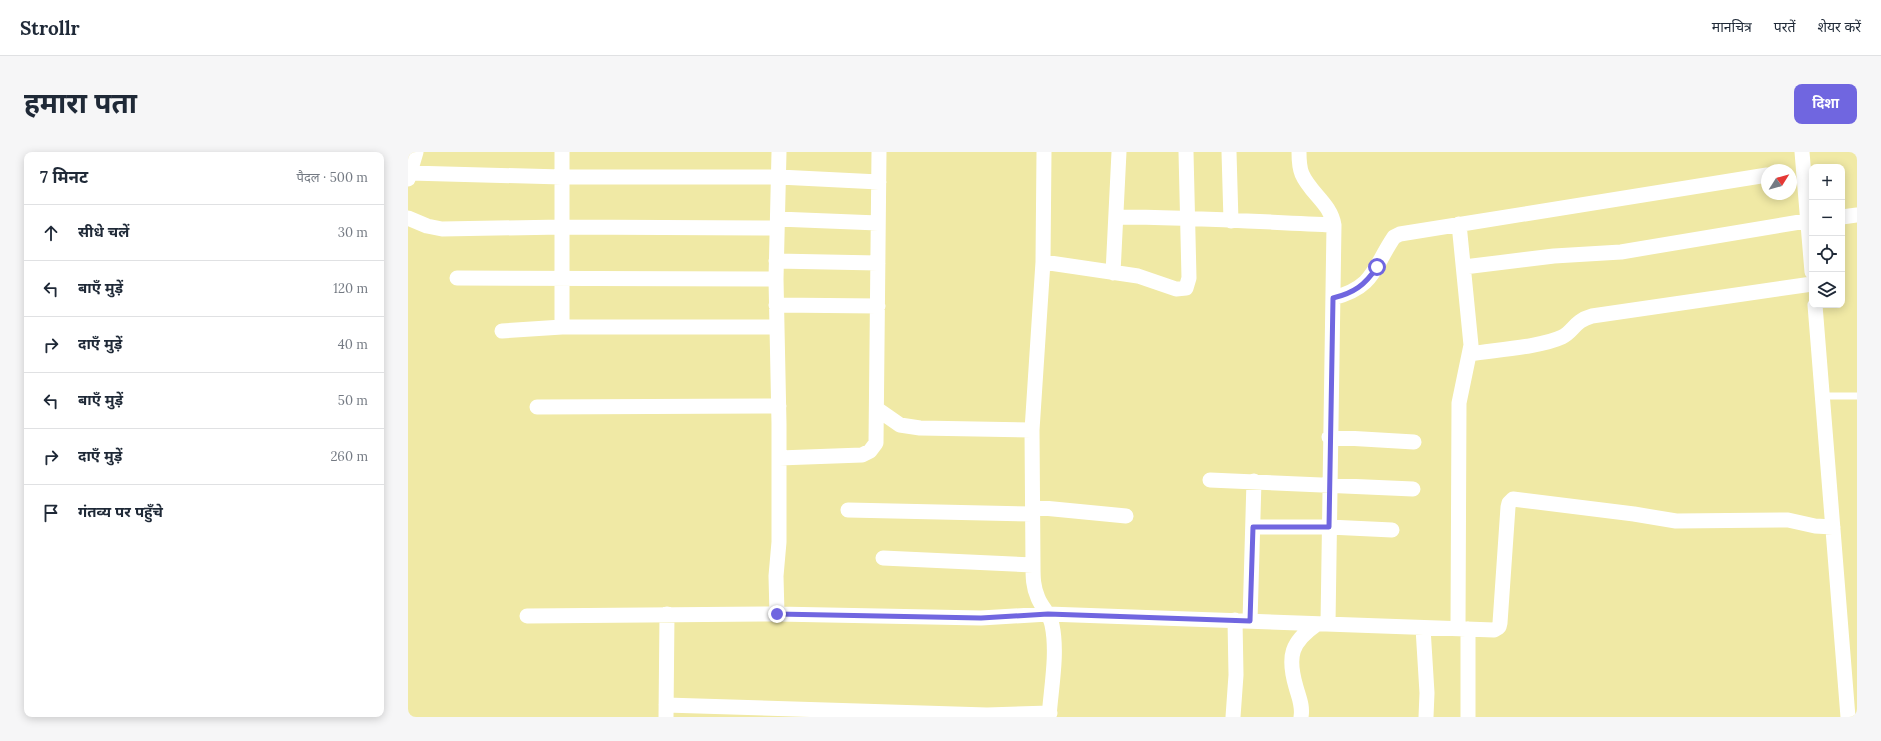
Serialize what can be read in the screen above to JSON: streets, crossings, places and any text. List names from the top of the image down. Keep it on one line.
{"north":"top right","page":{"header":"Strollr","nav":["मानचित्र","परतें","शेयर करें"],"buttons":"दिशा","title":"हमारा पता","heading":["7 मिनट","पैदल · 500 m"],"map_buttons":["+","−"],"list":[["सीधे चलें","30 m"],["बाएँ मुड़ें","120 m"],["दाएँ मुड़ें","40 m"],["बाएँ मुड़ें","50 m"],["दाएँ मुड़ें","260 m"],"गंतव्य पर पहुँचे"]}}
